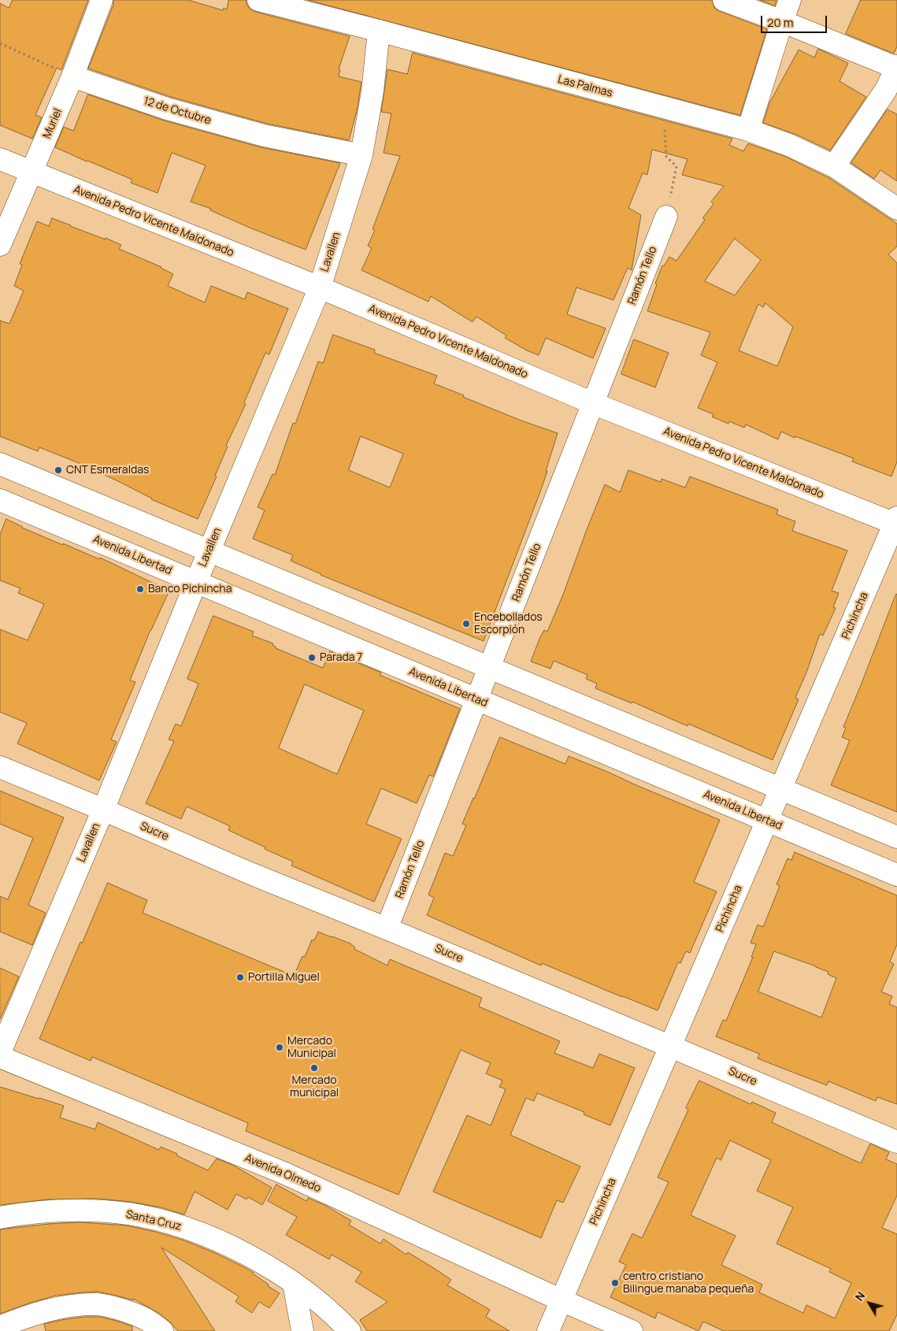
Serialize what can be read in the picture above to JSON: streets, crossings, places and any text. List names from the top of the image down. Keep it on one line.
{"streets":{"street":["Las Palmas","12 de Octubre","Muriel","Avenida Pedro Vicente Maldonado","Lavallen","Ramón Tello","Avenida Libertad","Pichincha","Sucre","Avenida Olmedo","Santa Cruz"]},"crossings":[["Las Palmas","Lavallen"],["12 de Octubre","Muriel"],["12 de Octubre","Lavallen"],["Muriel","Avenida Pedro Vicente Maldonado"],["Avenida Pedro Vicente Maldonado","Lavallen"],["Avenida Pedro Vicente Maldonado","Ramón Tello"],["Avenida Pedro Vicente Maldonado","Pichincha"],["Lavallen","Avenida Libertad"],["Lavallen","Sucre"],["Ramón Tello","Avenida Libertad"],["Ramón Tello","Sucre"],["Avenida Libertad","Pichincha"],["Pichincha","Sucre"],["Pichincha","Avenida Olmedo"]],"places":["CNT Esmeraldas","Banco Pichincha","Encebollados Escorpión","Parada 7","Portilla Miguel","Mercado Municipal","Mercado municipal","centro cristiano Bilingue manaba pequeña"],"scale_bar":"20 m","north":"top left"}
